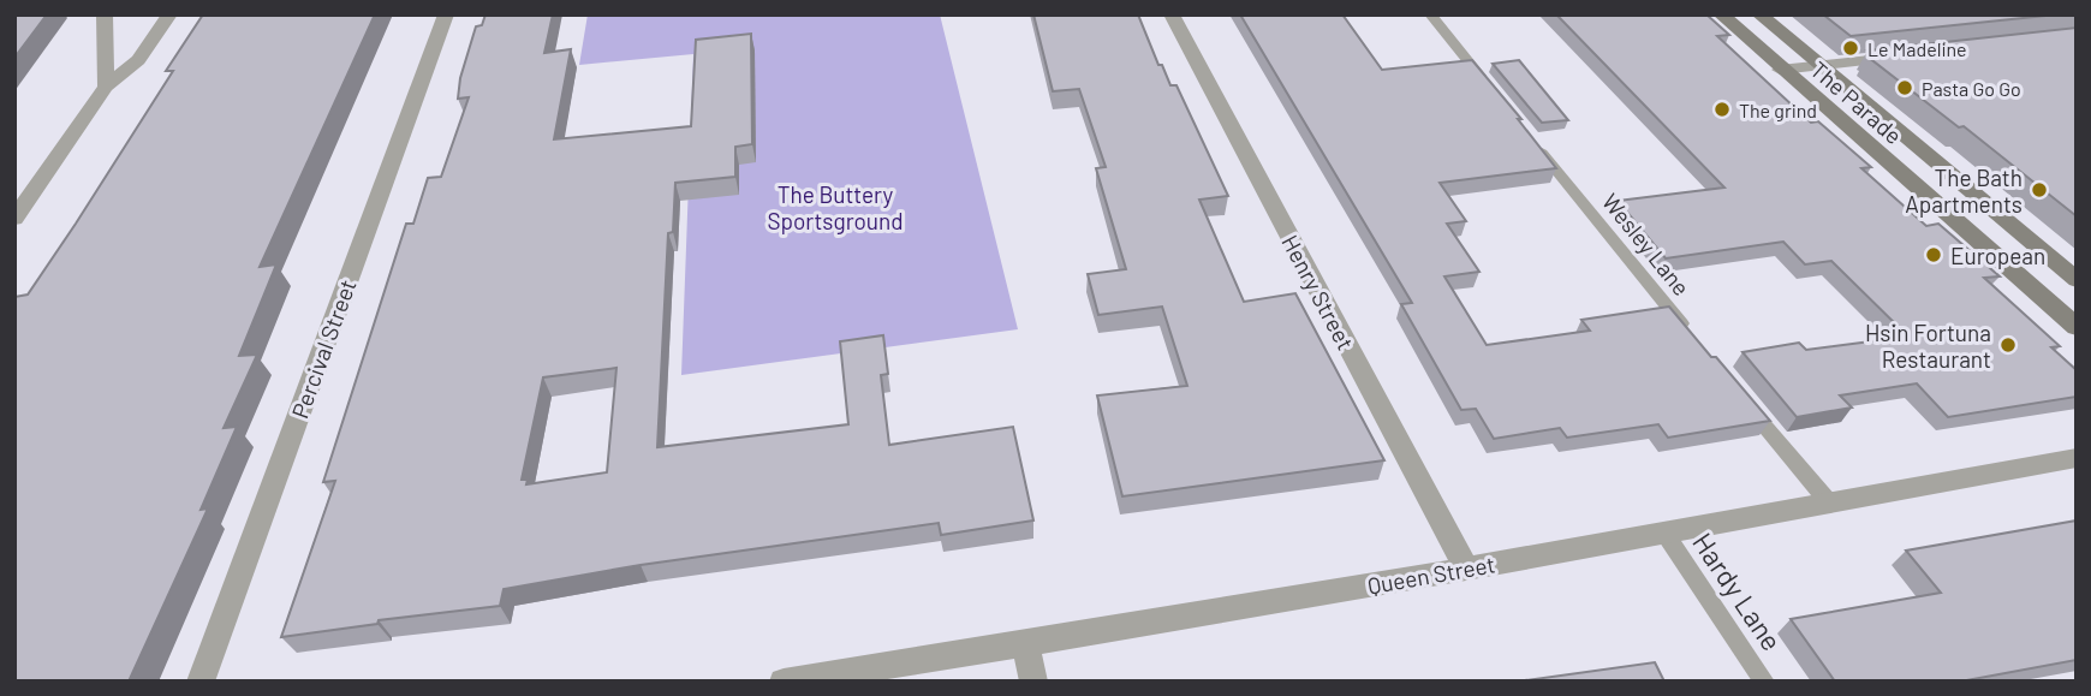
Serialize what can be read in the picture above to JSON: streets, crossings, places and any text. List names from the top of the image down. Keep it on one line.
{"streets":{"main road":["The Parade"],"street":["Henry Street","Percival Street","Queen Street"],"lane":["Wesley Lane","Hardy Lane"]},"crossings":[["Henry Street","Queen Street"],["Queen Street","Hardy Lane"]],"parks":["The Buttery Sportsground"],"places":["Le Madeline","Pasta Go Go","The grind","The Bath Apartments","European","Hsin Fortuna Restaurant"]}
